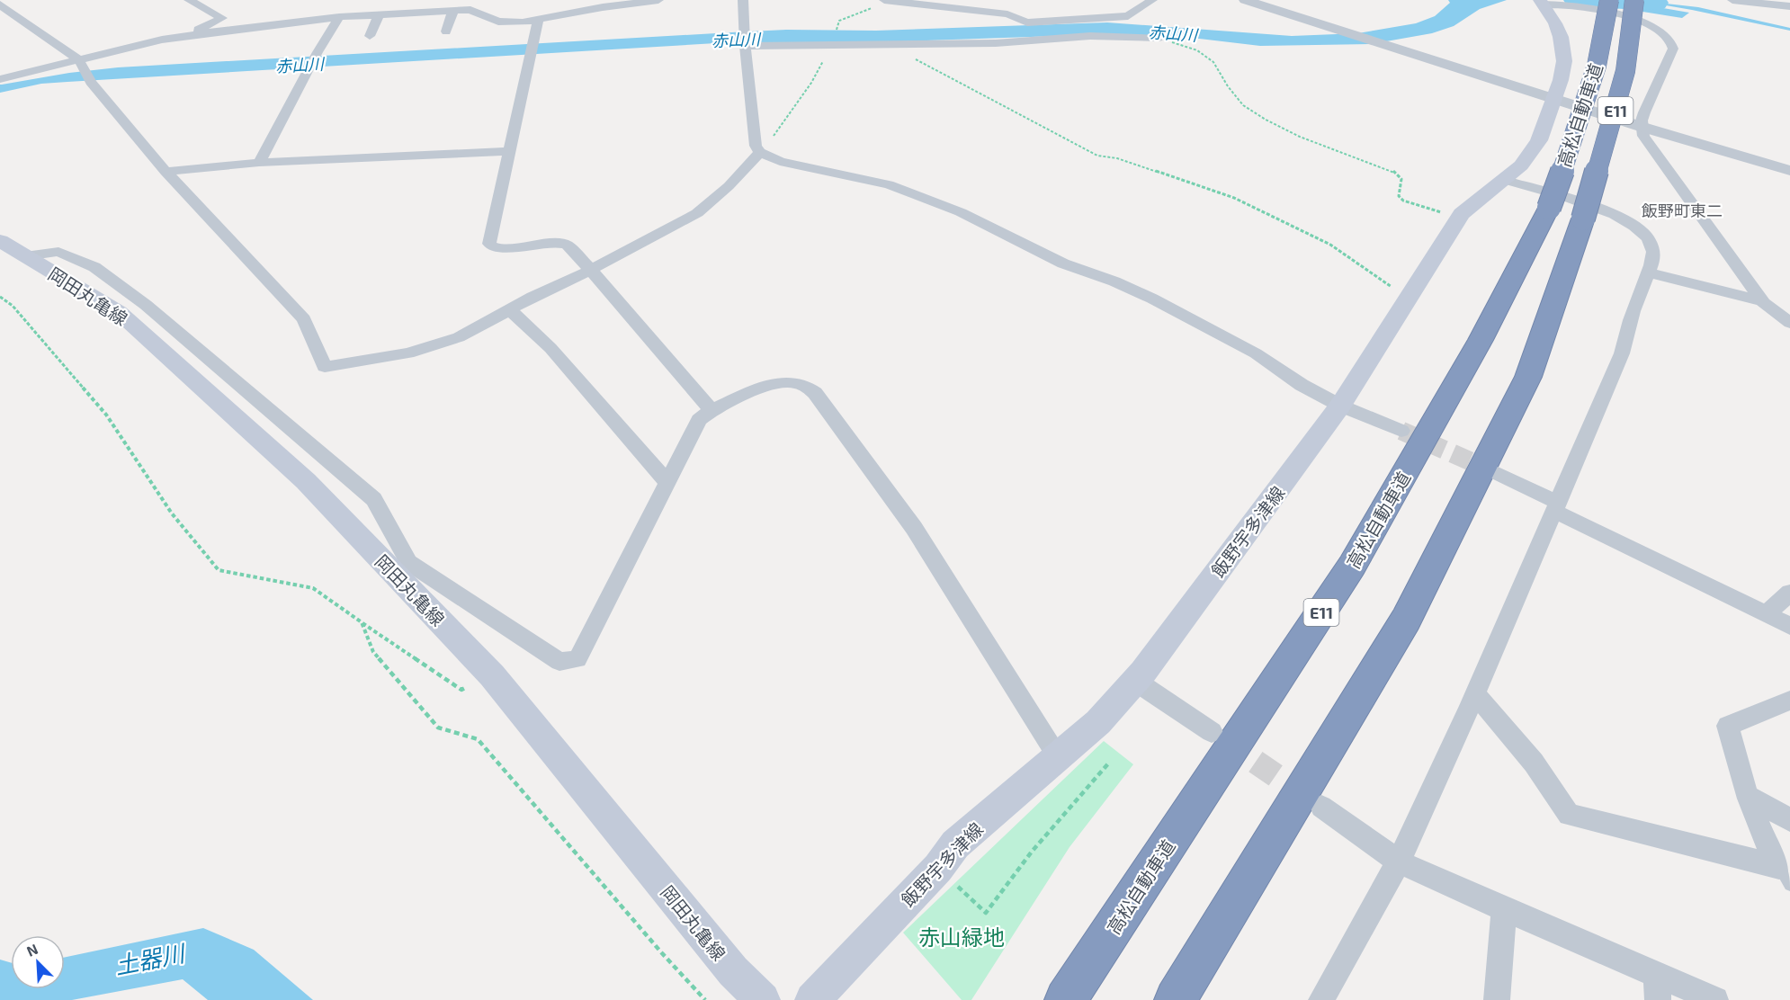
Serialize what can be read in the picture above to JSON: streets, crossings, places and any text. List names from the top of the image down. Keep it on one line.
{"streets":{"highway":["E11","高松自動車道"],"main road":["岡田丸亀線","飯野宇多津線"]},"districts":["飯野町東二"],"water":["赤山川","土器川"],"parks":["赤山緑地"],"north":"top left"}
